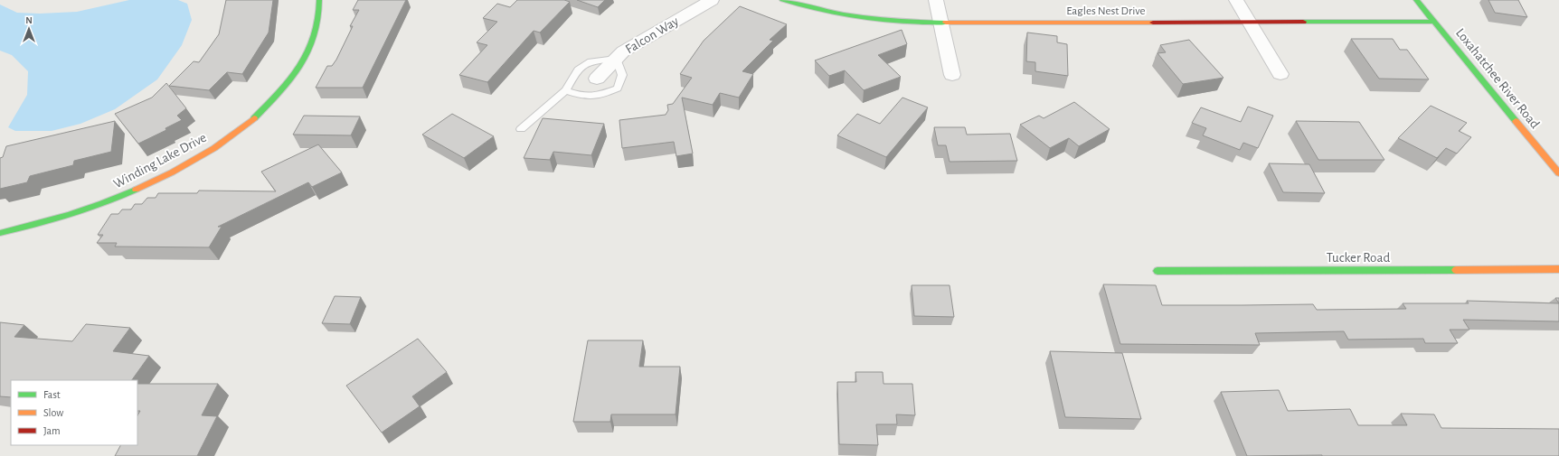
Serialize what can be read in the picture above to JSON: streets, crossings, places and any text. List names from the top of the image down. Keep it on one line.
{"streets":{"street":["Eagles Nest Drive","Falcon Way","Loxahatchee River Road","Winding Lake Drive","Tucker Road"]},"crossings":[["Eagles Nest Drive","Loxahatchee River Road"]],"legend":["Fast","Slow","Jam"],"north":"top"}
